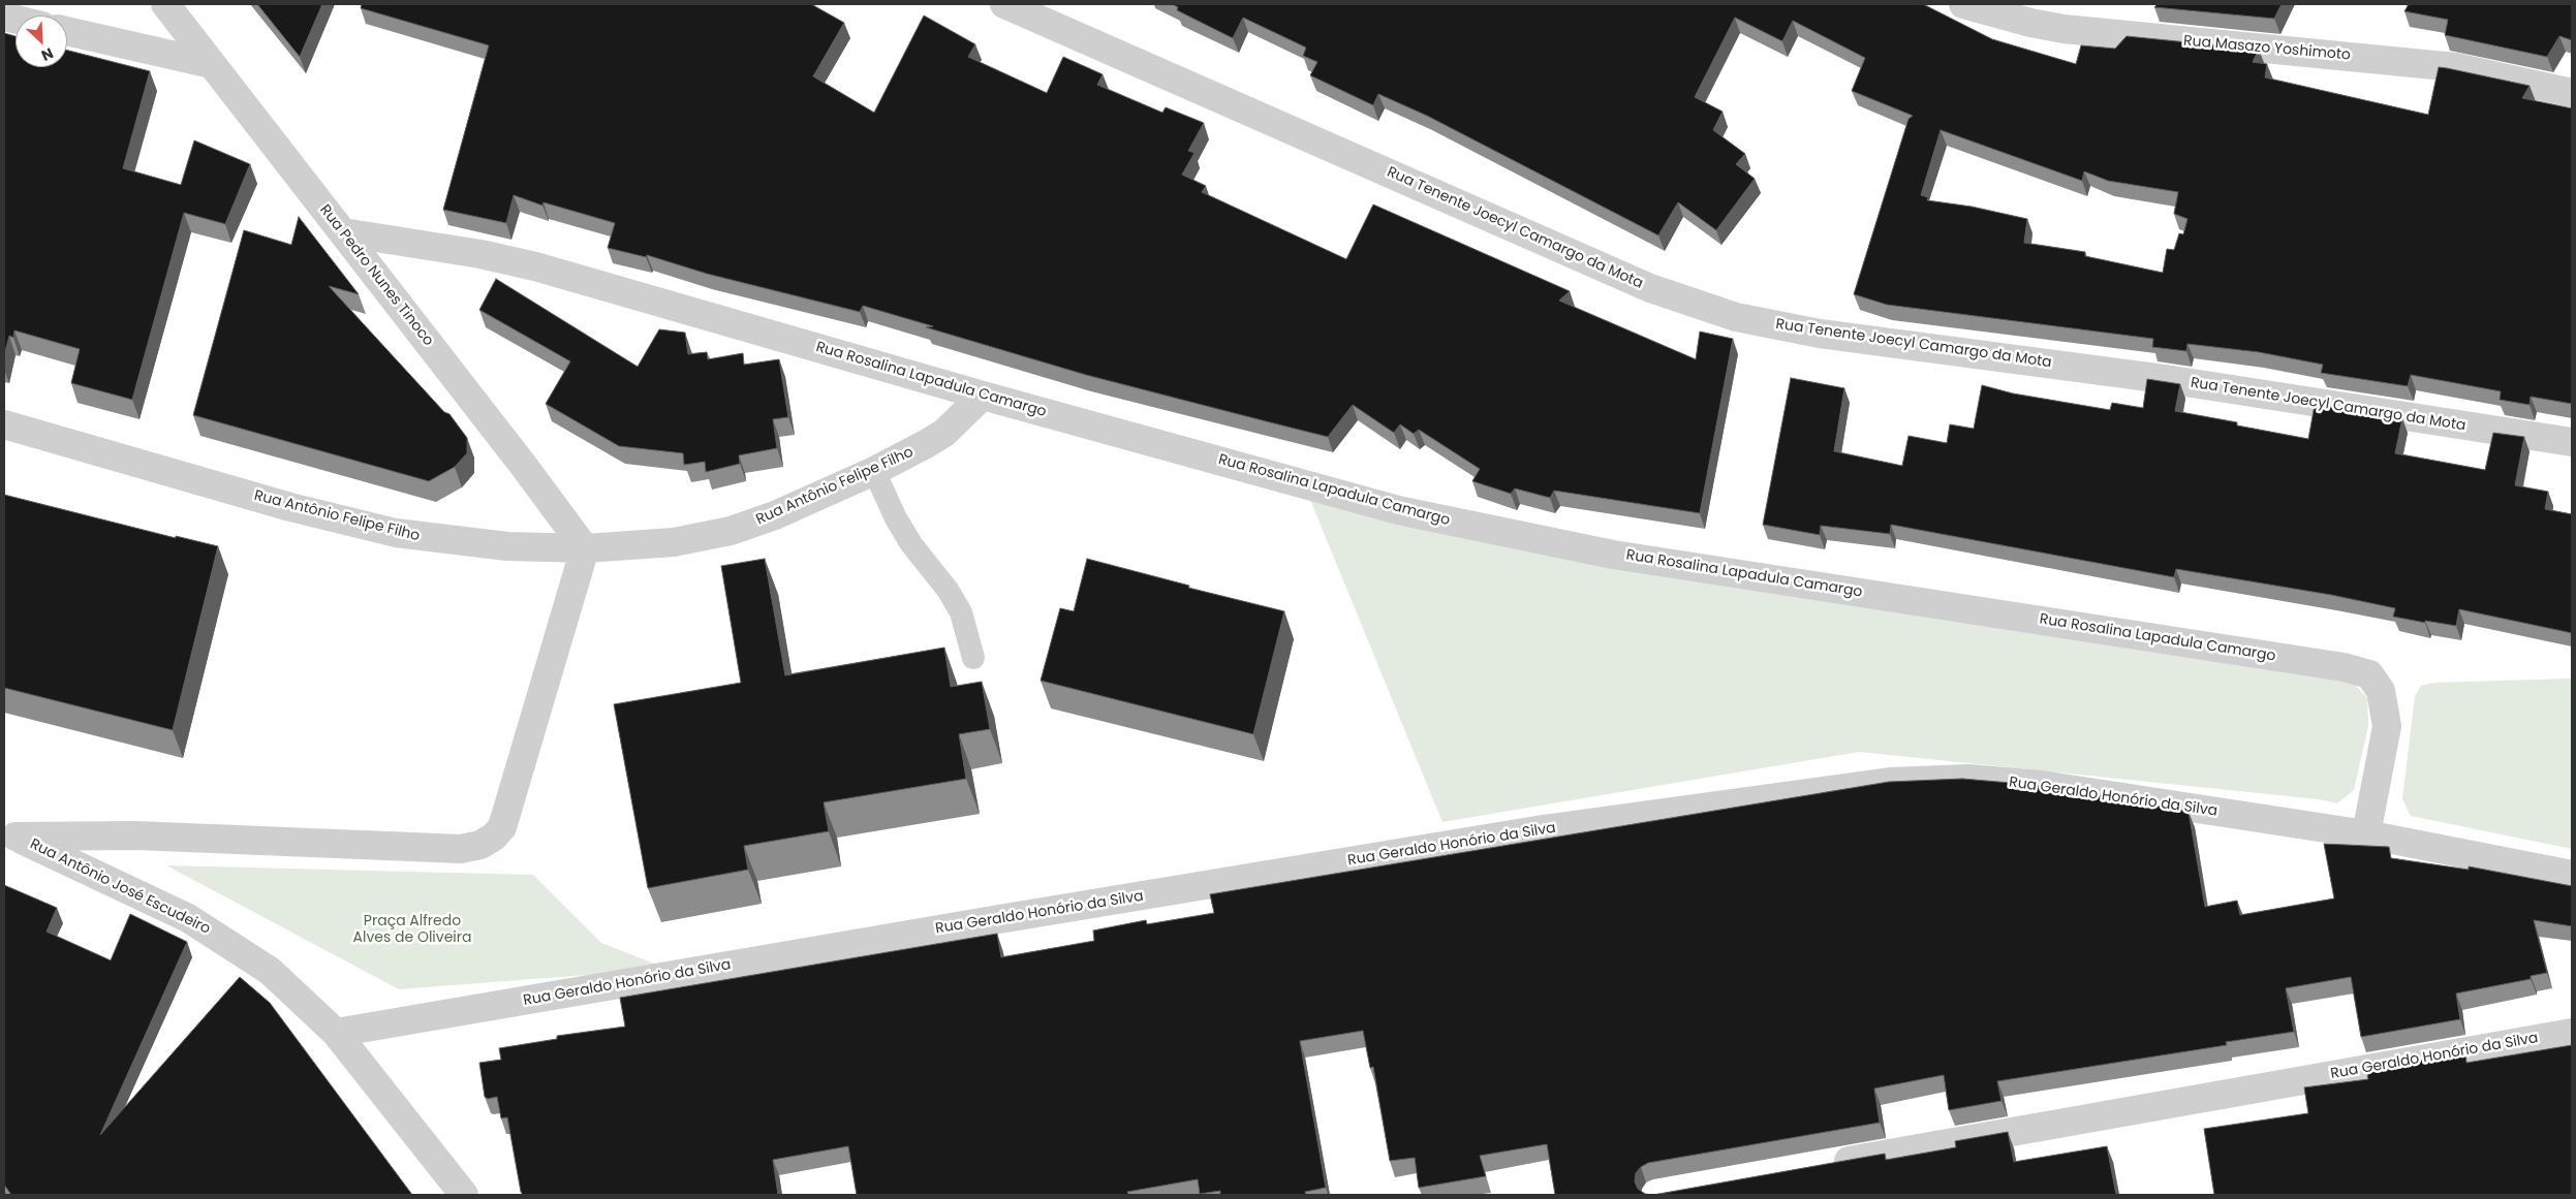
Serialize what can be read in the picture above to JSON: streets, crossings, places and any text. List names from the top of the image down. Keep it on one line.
{"streets":{"street":["Rua Masazo Yoshimoto","Rua Tenente Joecyl Camargo da Mota","Rua Pedro Nunes Tinoco","Rua Rosalina Lapadula Camargo","Rua Antônio Felipe Filho","Rua Geraldo Honório da Silva","Rua Antônio José Escudeiro"]},"crossings":[["Rua Pedro Nunes Tinoco","Rua Rosalina Lapadula Camargo"],["Rua Pedro Nunes Tinoco","Rua Antônio Felipe Filho"],["Rua Rosalina Lapadula Camargo","Rua Antônio Felipe Filho"],["Rua Rosalina Lapadula Camargo","Rua Geraldo Honório da Silva"],["Rua Geraldo Honório da Silva","Rua Antônio José Escudeiro"]],"parks":["Praça Alfredo Alves de Oliveira"],"north":"bottom right"}
